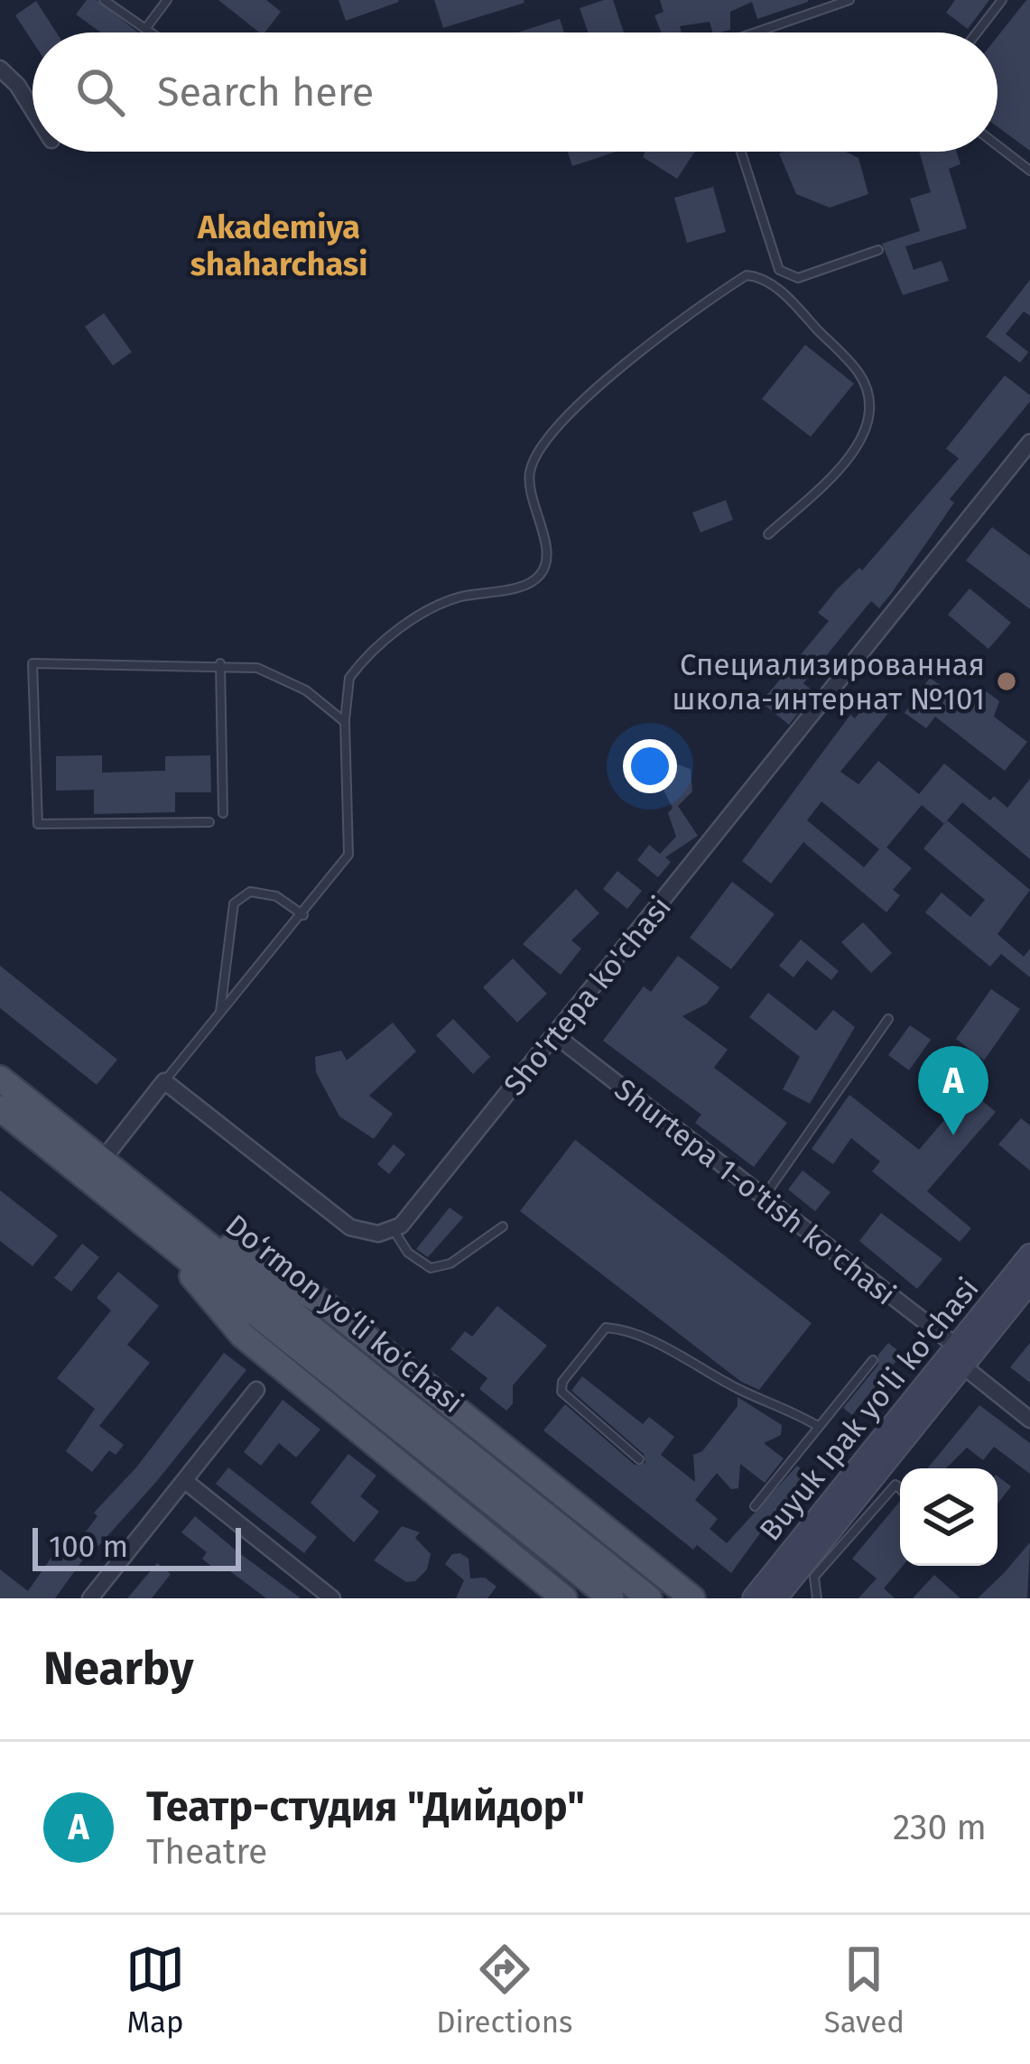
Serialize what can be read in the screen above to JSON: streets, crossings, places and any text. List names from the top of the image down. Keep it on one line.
{"streets":{"main road":["Do‘rmon yo‘li ko‘chasi","Buyuk Ipak yo'li ko'chasi"],"street":["Sho'rtepa ko'chasi","Shurtepa 1-o'tish ko'chasi"]},"crossings":[["Sho'rtepa ko'chasi","Shurtepa 1-o'tish ko'chasi"],["Shurtepa 1-o'tish ko'chasi","Buyuk Ipak yo'li ko'chasi"]],"districts":["Akademiya shaharchasi"],"places":["Специализированная школа-интернат №101"],"scale_bar":"100 m","page":{"search":"Search here","pins":"A","scale":"100 m","heading":"Nearby","list":[{"mark":"A","name":"Театр-студия \"Дийдор\"","note":"Theatre","value":"230 m"}],"nav":["Map","Directions","Saved"]}}
